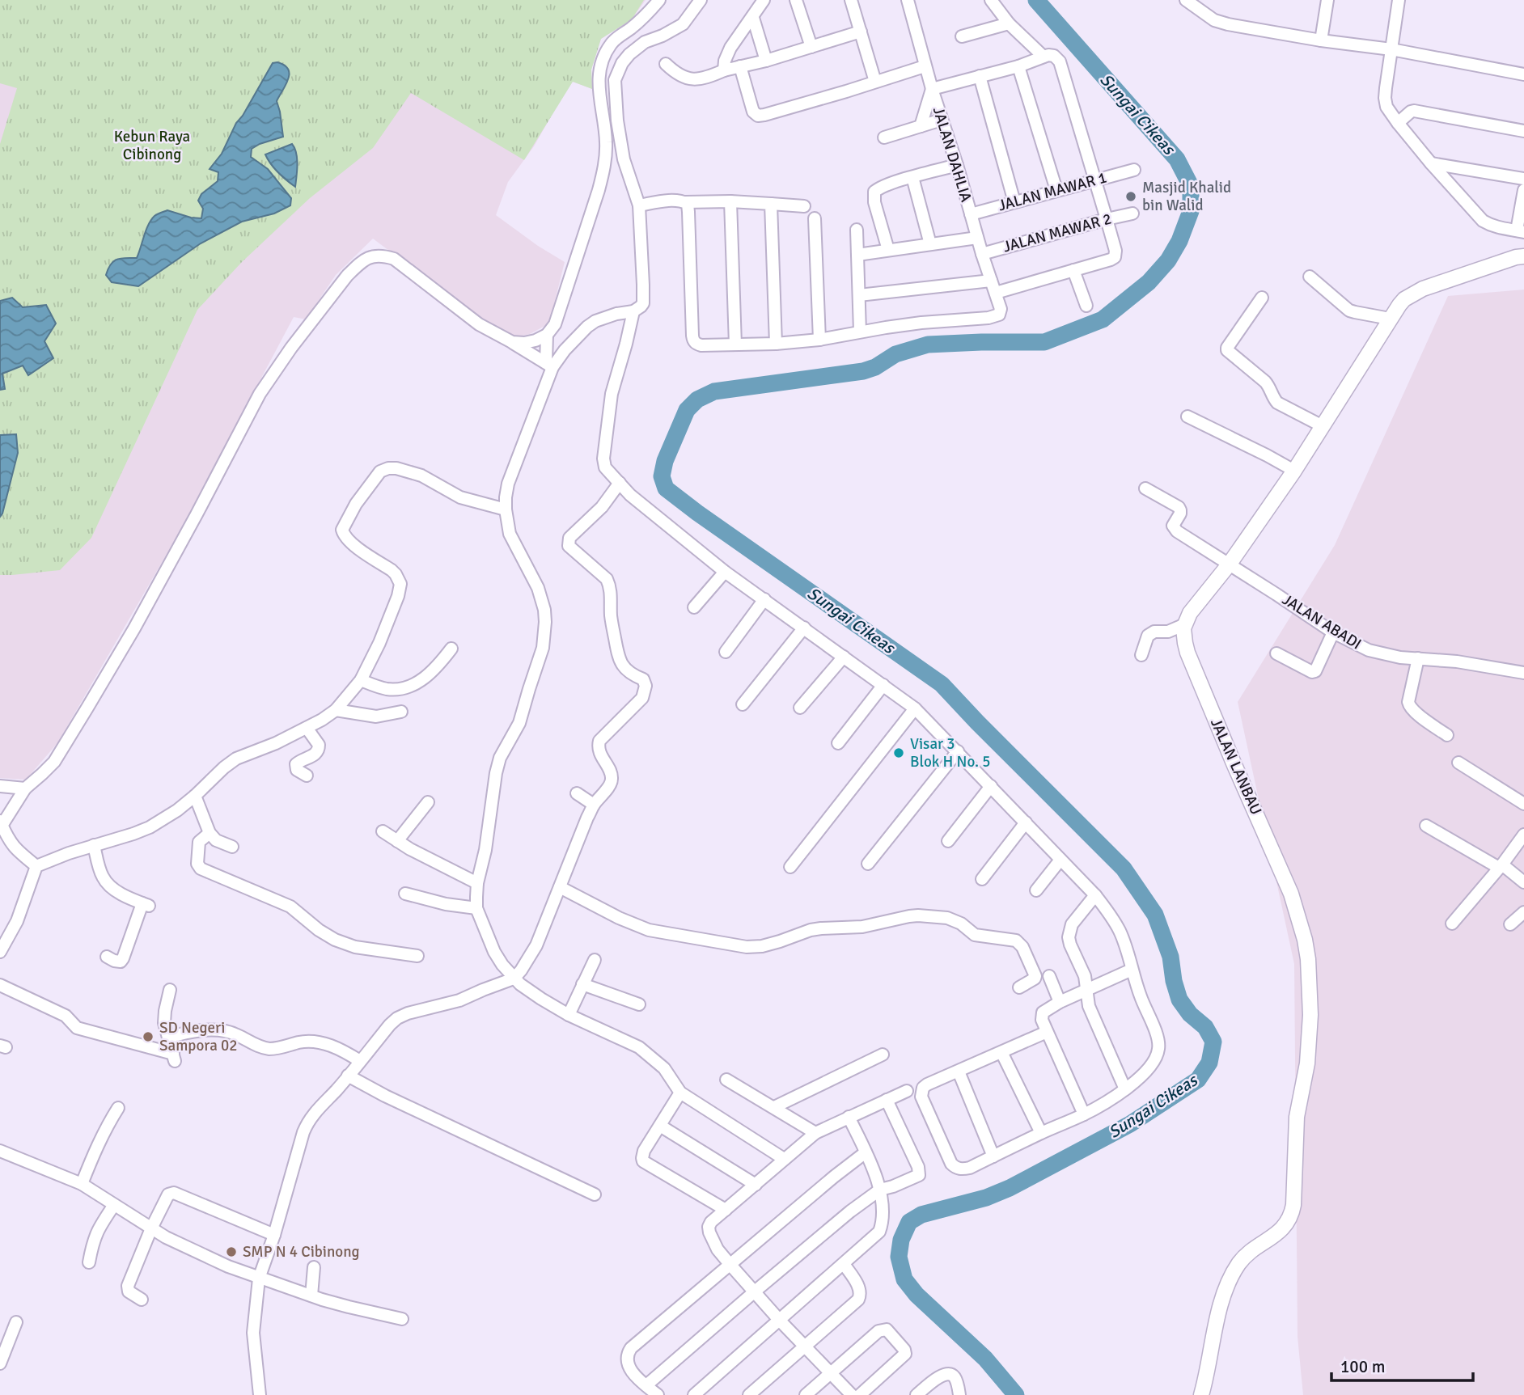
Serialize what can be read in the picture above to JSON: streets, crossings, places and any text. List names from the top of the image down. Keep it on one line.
{"streets":{"street":["JALAN DAHLIA","JALAN MAWAR 1","JALAN MAWAR 2","JALAN ABADI","JALAN LANBAU"]},"crossings":[["JALAN DAHLIA","JALAN MAWAR 1"],["JALAN DAHLIA","JALAN MAWAR 2"]],"water":["Sungai Cikeas"],"parks":["Kebun Raya Cibinong"],"places":["Masjid Khalid bin Walid","Visar 3 Blok H No. 5","SD Negeri Sampora 02","SMP N 4 Cibinong"],"scale_bar":"100 m"}
